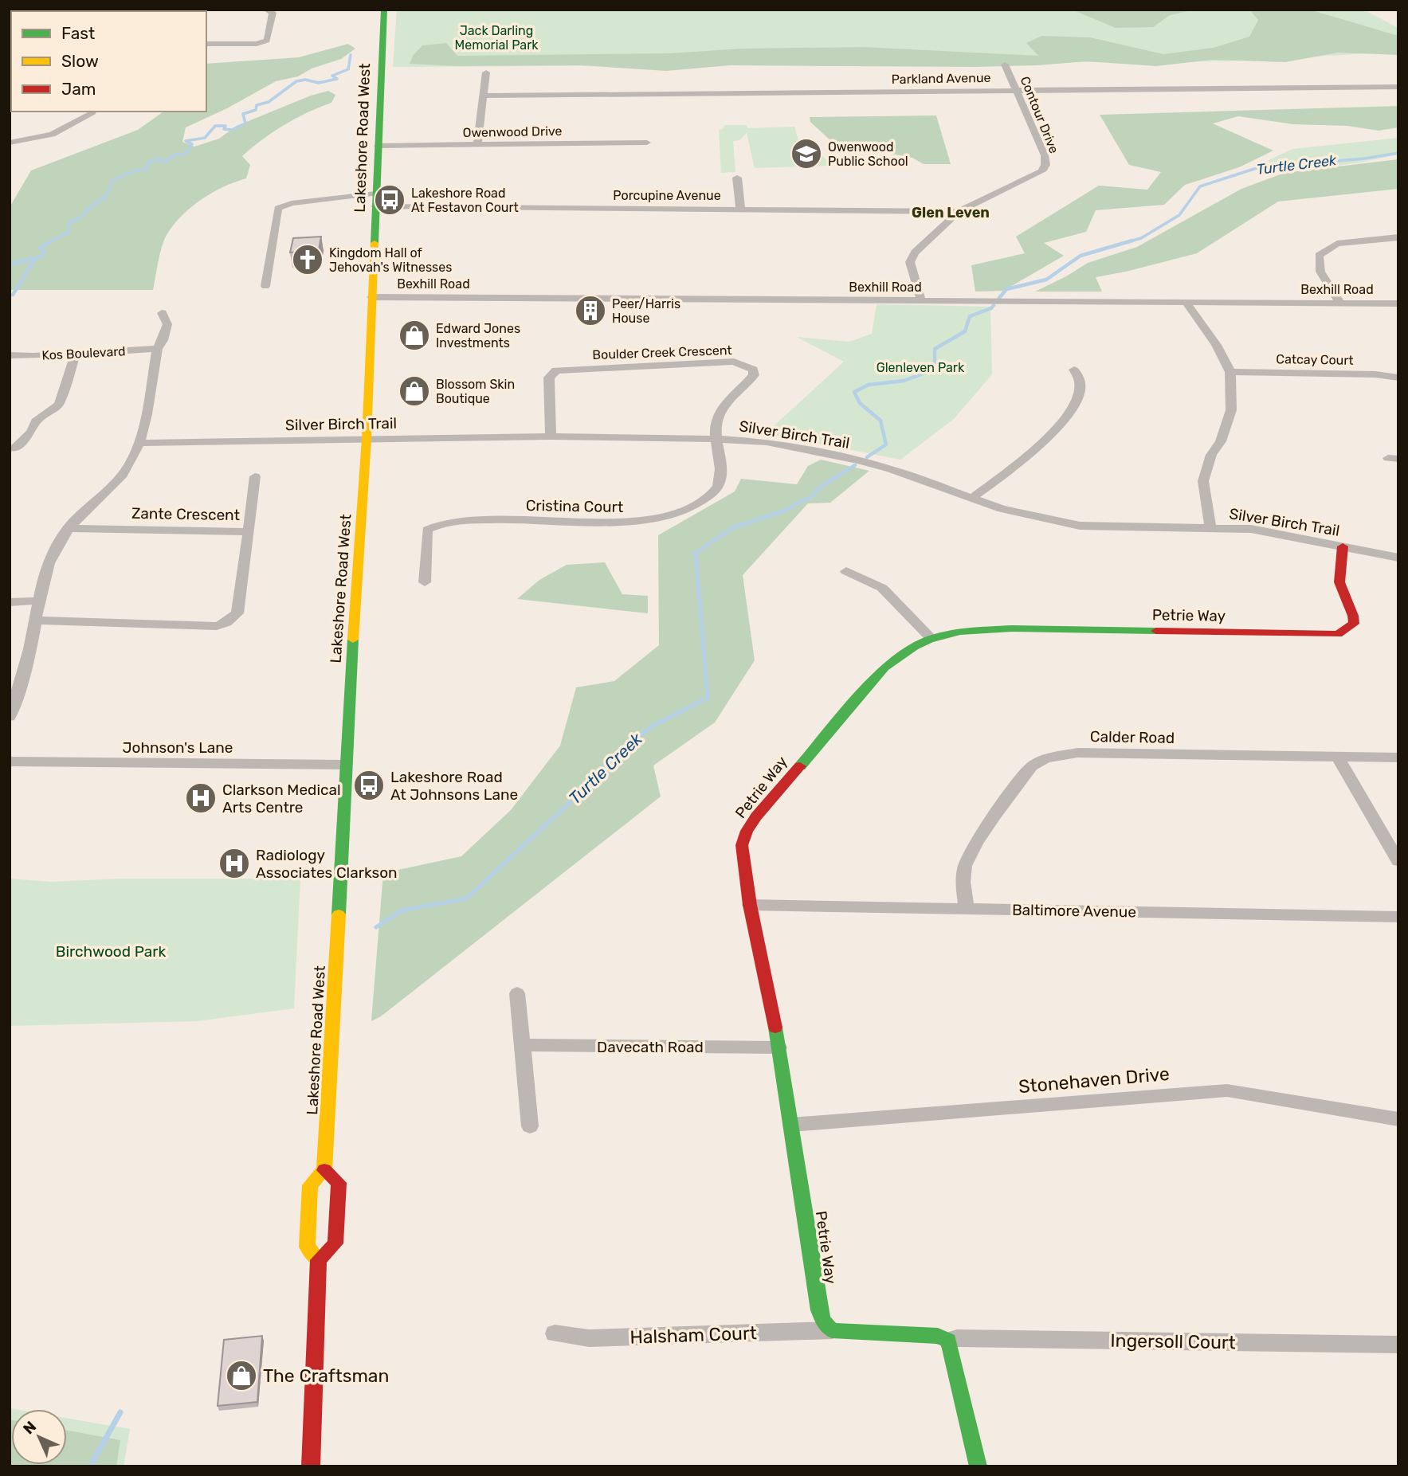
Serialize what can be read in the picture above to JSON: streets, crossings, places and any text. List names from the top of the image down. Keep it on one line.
{"streets":{"main road":["Lakeshore Road West","Petrie Way"],"street":["Parkland Avenue","Contour Drive","Owenwood Drive","Porcupine Avenue","Bexhill Road","Boulder Creek Crescent","Kos Boulevard","Catcay Court","Silver Birch Trail","Cristina Court","Zante Crescent","Calder Road","Johnson's Lane","Baltimore Avenue","Davecath Road","Stonehaven Drive","Halsham Court","Ingersoll Court"]},"crossings":[["Parkland Avenue","Contour Drive"],["Contour Drive","Porcupine Avenue"],["Contour Drive","Bexhill Road"],["Owenwood Drive","Lakeshore Road West"],["Lakeshore Road West","Porcupine Avenue"],["Lakeshore Road West","Bexhill Road"],["Lakeshore Road West","Silver Birch Trail"],["Lakeshore Road West","Johnson's Lane"],["Boulder Creek Crescent","Silver Birch Trail"],["Boulder Creek Crescent","Cristina Court"],["Silver Birch Trail","Cristina Court"],["Silver Birch Trail","Petrie Way"],["Petrie Way","Baltimore Avenue"],["Petrie Way","Davecath Road"],["Petrie Way","Stonehaven Drive"],["Petrie Way","Halsham Court"],["Calder Road","Baltimore Avenue"]],"districts":["Glen Leven"],"water":["Turtle Creek"],"parks":["Jack Darling Memorial Park","Glenleven Park","Birchwood Park"],"places":{"school or university":["Owenwood Public School"],"bus stop":["Lakeshore Road At Festavon Court","Lakeshore Road At Johnsons Lane"],"church":["Kingdom Hall of Jehovah's Witnesses"],"building":["Peer/Harris House"],"shop":["Edward Jones Investments","Blossom Skin Boutique","The Craftsman"],"hospital":["Clarkson Medical Arts Centre","Radiology Associates Clarkson"]},"legend":["Fast","Slow","Jam"],"north":"top left"}
